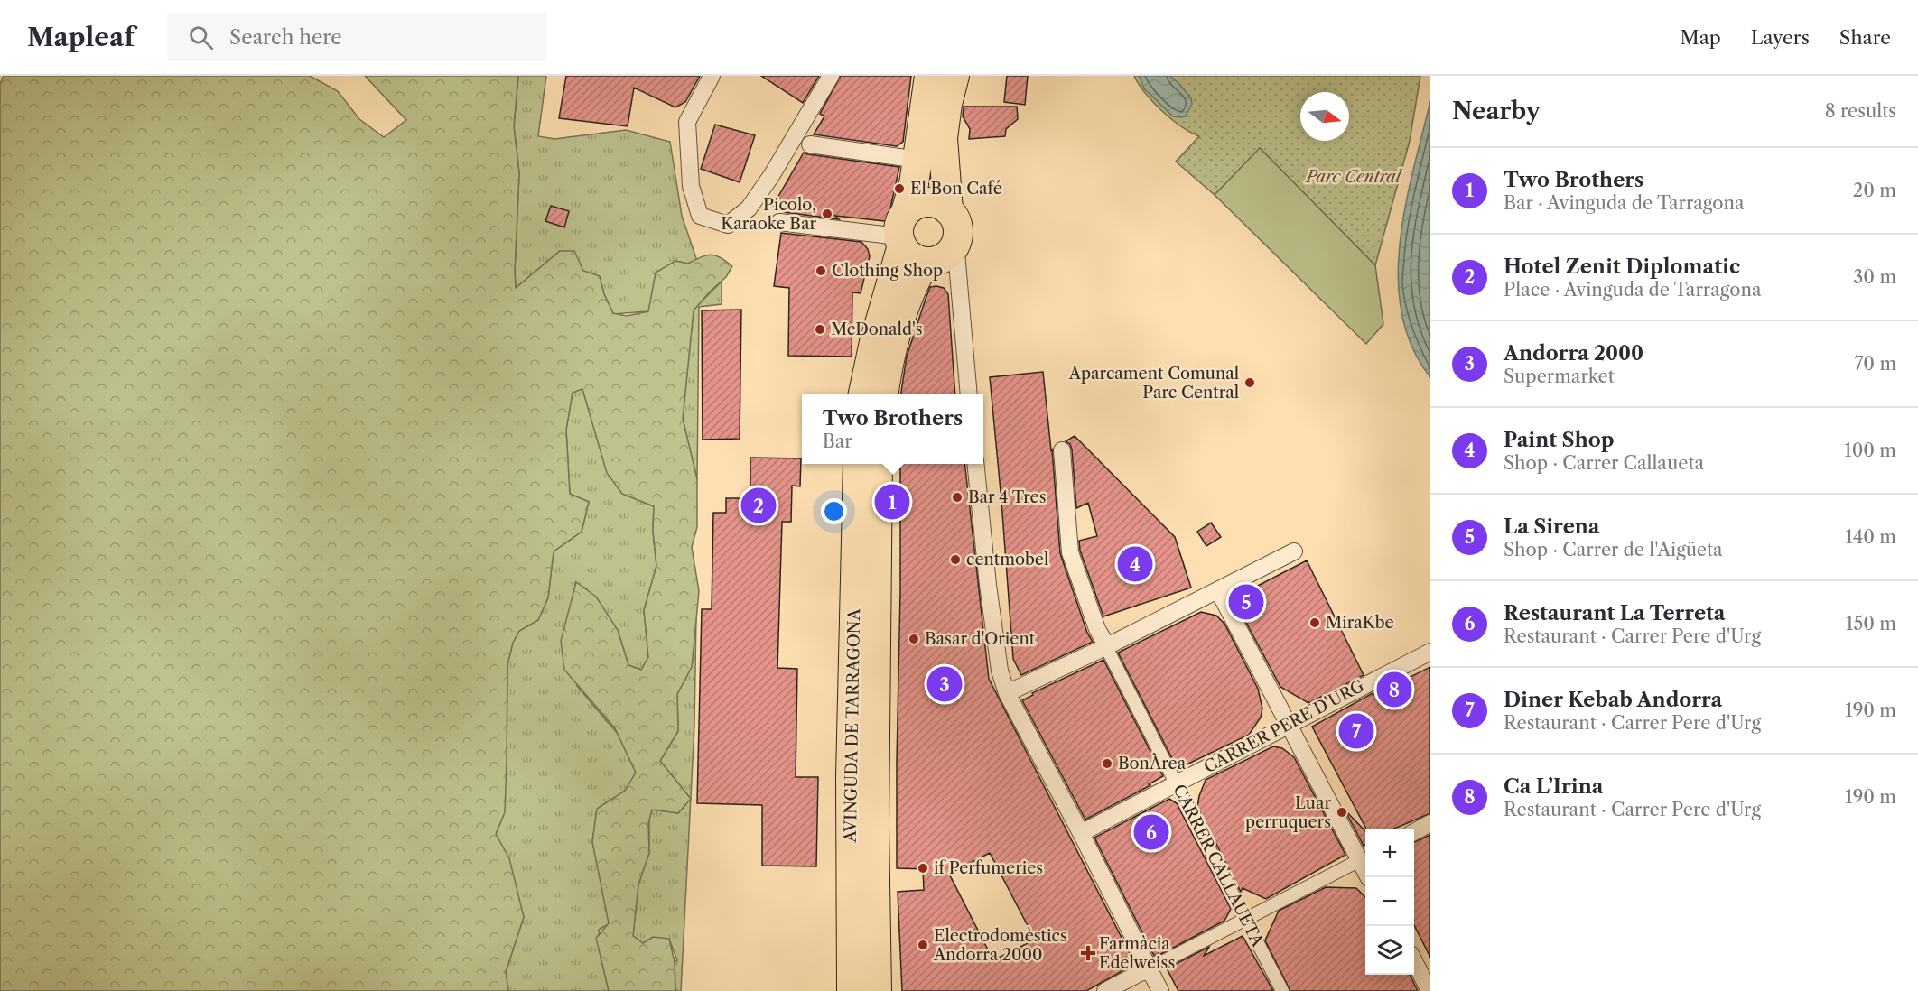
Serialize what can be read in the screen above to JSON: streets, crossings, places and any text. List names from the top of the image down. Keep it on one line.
{"streets":{"highway":["AVINGUDA DE TARRAGONA"],"street":["CARRER PERE D'URG","CARRER CALLAUETA"]},"crossings":[["CARRER PERE D'URG","CARRER CALLAUETA"]],"parks":["Parc Central"],"places":{"other":["El Bon Café","Picolo, Karaoke Bar","Clothing Shop","McDonald's","Aparcament Comunal Parc Central","Bar 4 Tres","centmobel","MiraKbe","Basar d'Orient","BonÀrea","Luar perruquers","if Perfumeries","Electrodomèstics Andorra 2000"],"health":["Farmàcia Edelweiss"]},"north":"right","page":{"header":"Mapleaf","search":"Search here","nav":["Map","Layers","Share"],"heading":["Nearby","8 results"],"list":[{"mark":"1","name":"Two Brothers","note":"Bar · Avinguda de Tarragona","value":"20 m"},{"mark":"2","name":"Hotel Zenit Diplomatic","note":"Place · Avinguda de Tarragona","value":"30 m"},{"mark":"3","name":"Andorra 2000","note":"Supermarket","value":"70 m"},{"mark":"4","name":"Paint Shop","note":"Shop · Carrer Callaueta","value":"100 m"},{"mark":"5","name":"La Sirena","note":"Shop · Carrer de l'Aigüeta","value":"140 m"},{"mark":"6","name":"Restaurant La Terreta","note":"Restaurant · Carrer Pere d'Urg","value":"150 m"},{"mark":"7","name":"Diner Kebab Andorra","note":"Restaurant · Carrer Pere d'Urg","value":"190 m"},{"mark":"8","name":"Ca L’Irina","note":"Restaurant · Carrer Pere d'Urg","value":"190 m"}],"popup":["Two Brothers","Bar"],"pins":["1","2","4","5","3","8","7","6"],"map_buttons":["+","−"]}}
